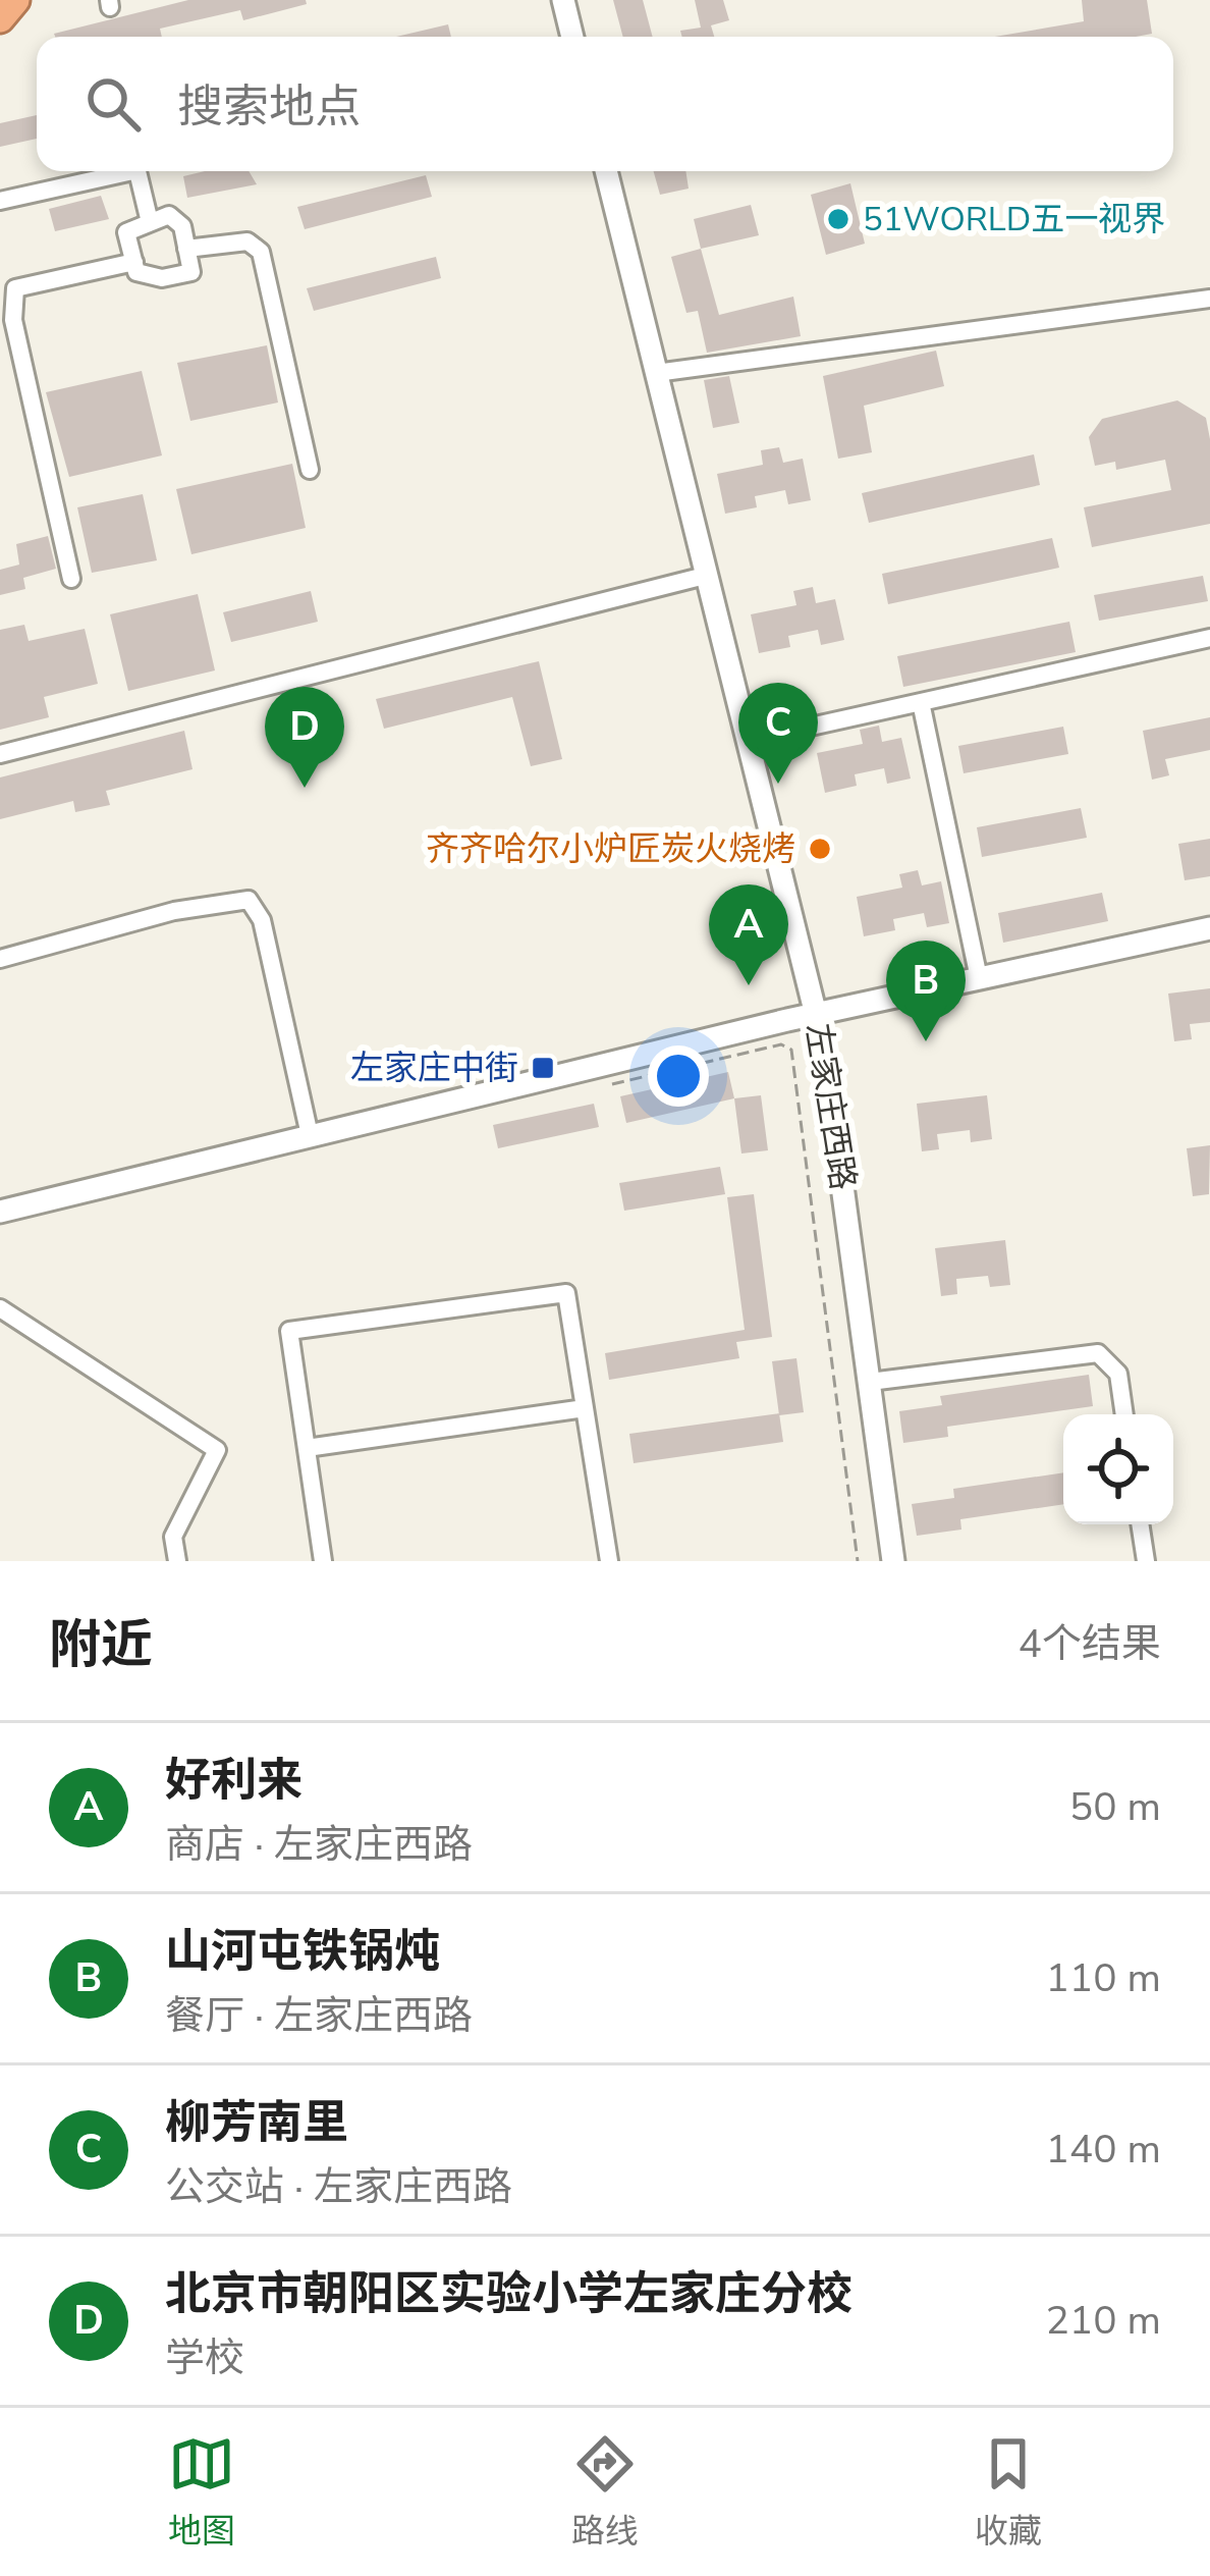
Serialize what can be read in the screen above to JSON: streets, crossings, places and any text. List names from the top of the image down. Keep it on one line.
{"streets":{"street":["左家庄西路"]},"places":{"other":["51WORLD五一视界","齐齐哈尔小炉匠炭火烧烤"],"transit":["左家庄中街"]},"page":{"search":"搜索地点","pins":["C","D","A","B"],"heading":["附近","4个结果"],"list":[{"mark":"A","name":"好利来","note":"商店 · 左家庄西路","value":"50 m"},{"mark":"B","name":"山河屯铁锅炖","note":"餐厅 · 左家庄西路","value":"110 m"},{"mark":"C","name":"柳芳南里","note":"公交站 · 左家庄西路","value":"140 m"},{"mark":"D","name":"北京市朝阳区实验小学左家庄分校","note":"学校","value":"210 m"}],"nav":["地图","路线","收藏"]}}
